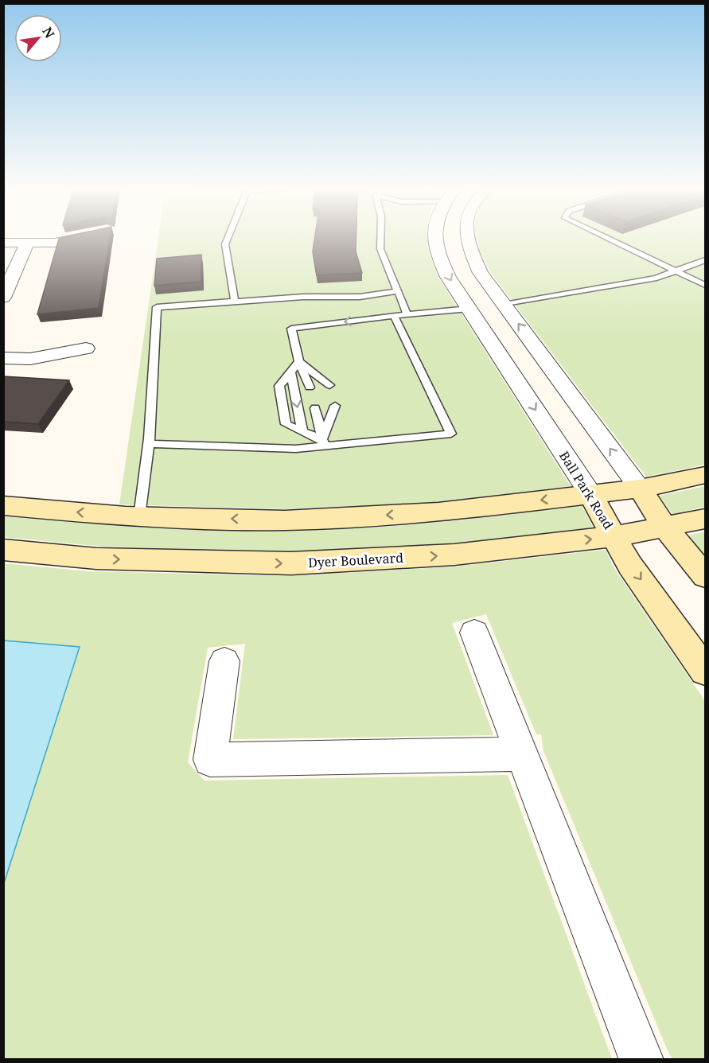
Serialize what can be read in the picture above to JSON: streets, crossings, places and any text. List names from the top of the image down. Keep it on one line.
{"streets":{"main road":["Ball Park Road","Dyer Boulevard"]},"crossings":[["Ball Park Road","Dyer Boulevard"]],"north":"top right"}
